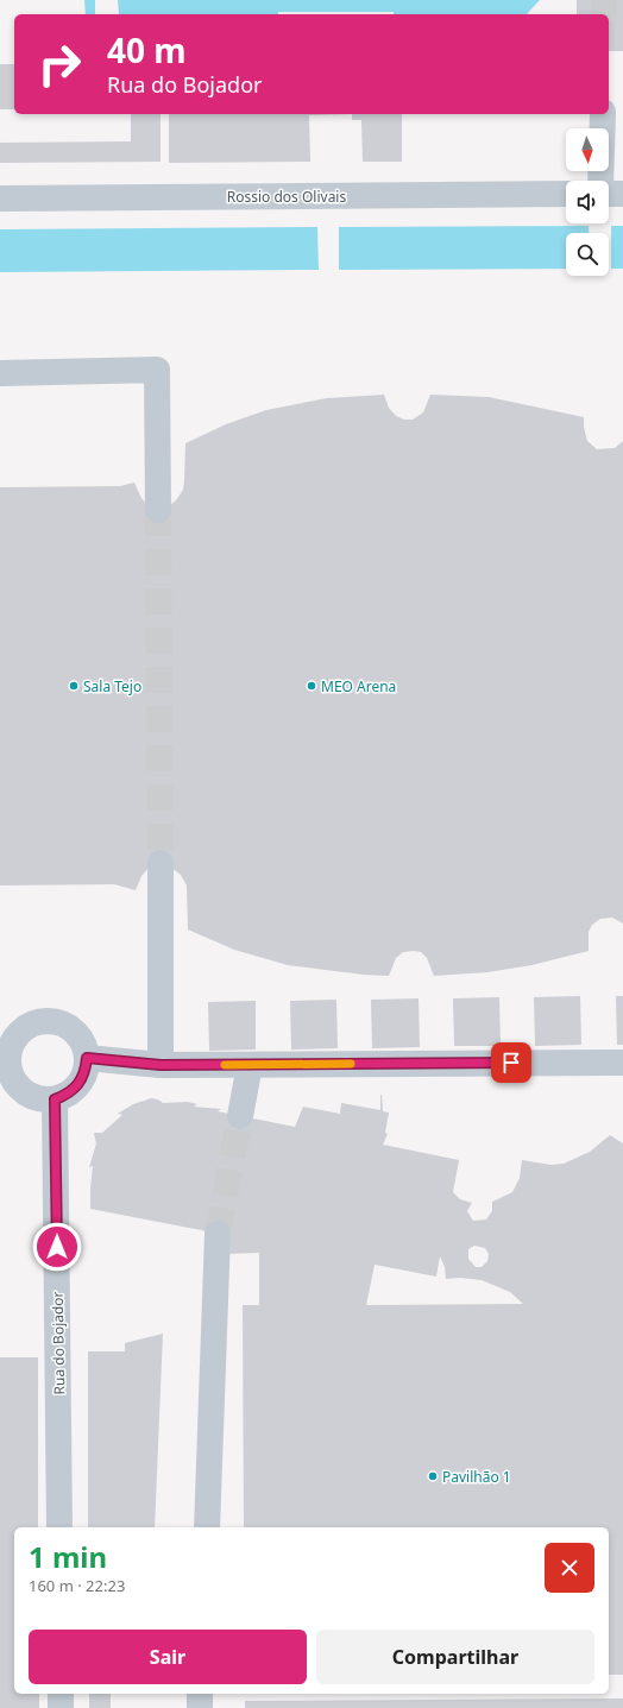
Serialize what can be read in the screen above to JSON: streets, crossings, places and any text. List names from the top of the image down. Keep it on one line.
{"streets":{"street":["Rossio dos Olivais","Rua do Bojador"]},"places":["Sala Tejo","MEO Arena","Pavilhão 1"],"north":"bottom","page":{"turn":["40 m","Rua do Bojador"],"heading":["1 min","160 m · 22:23"],"buttons":["Sair","Compartilhar"]}}
